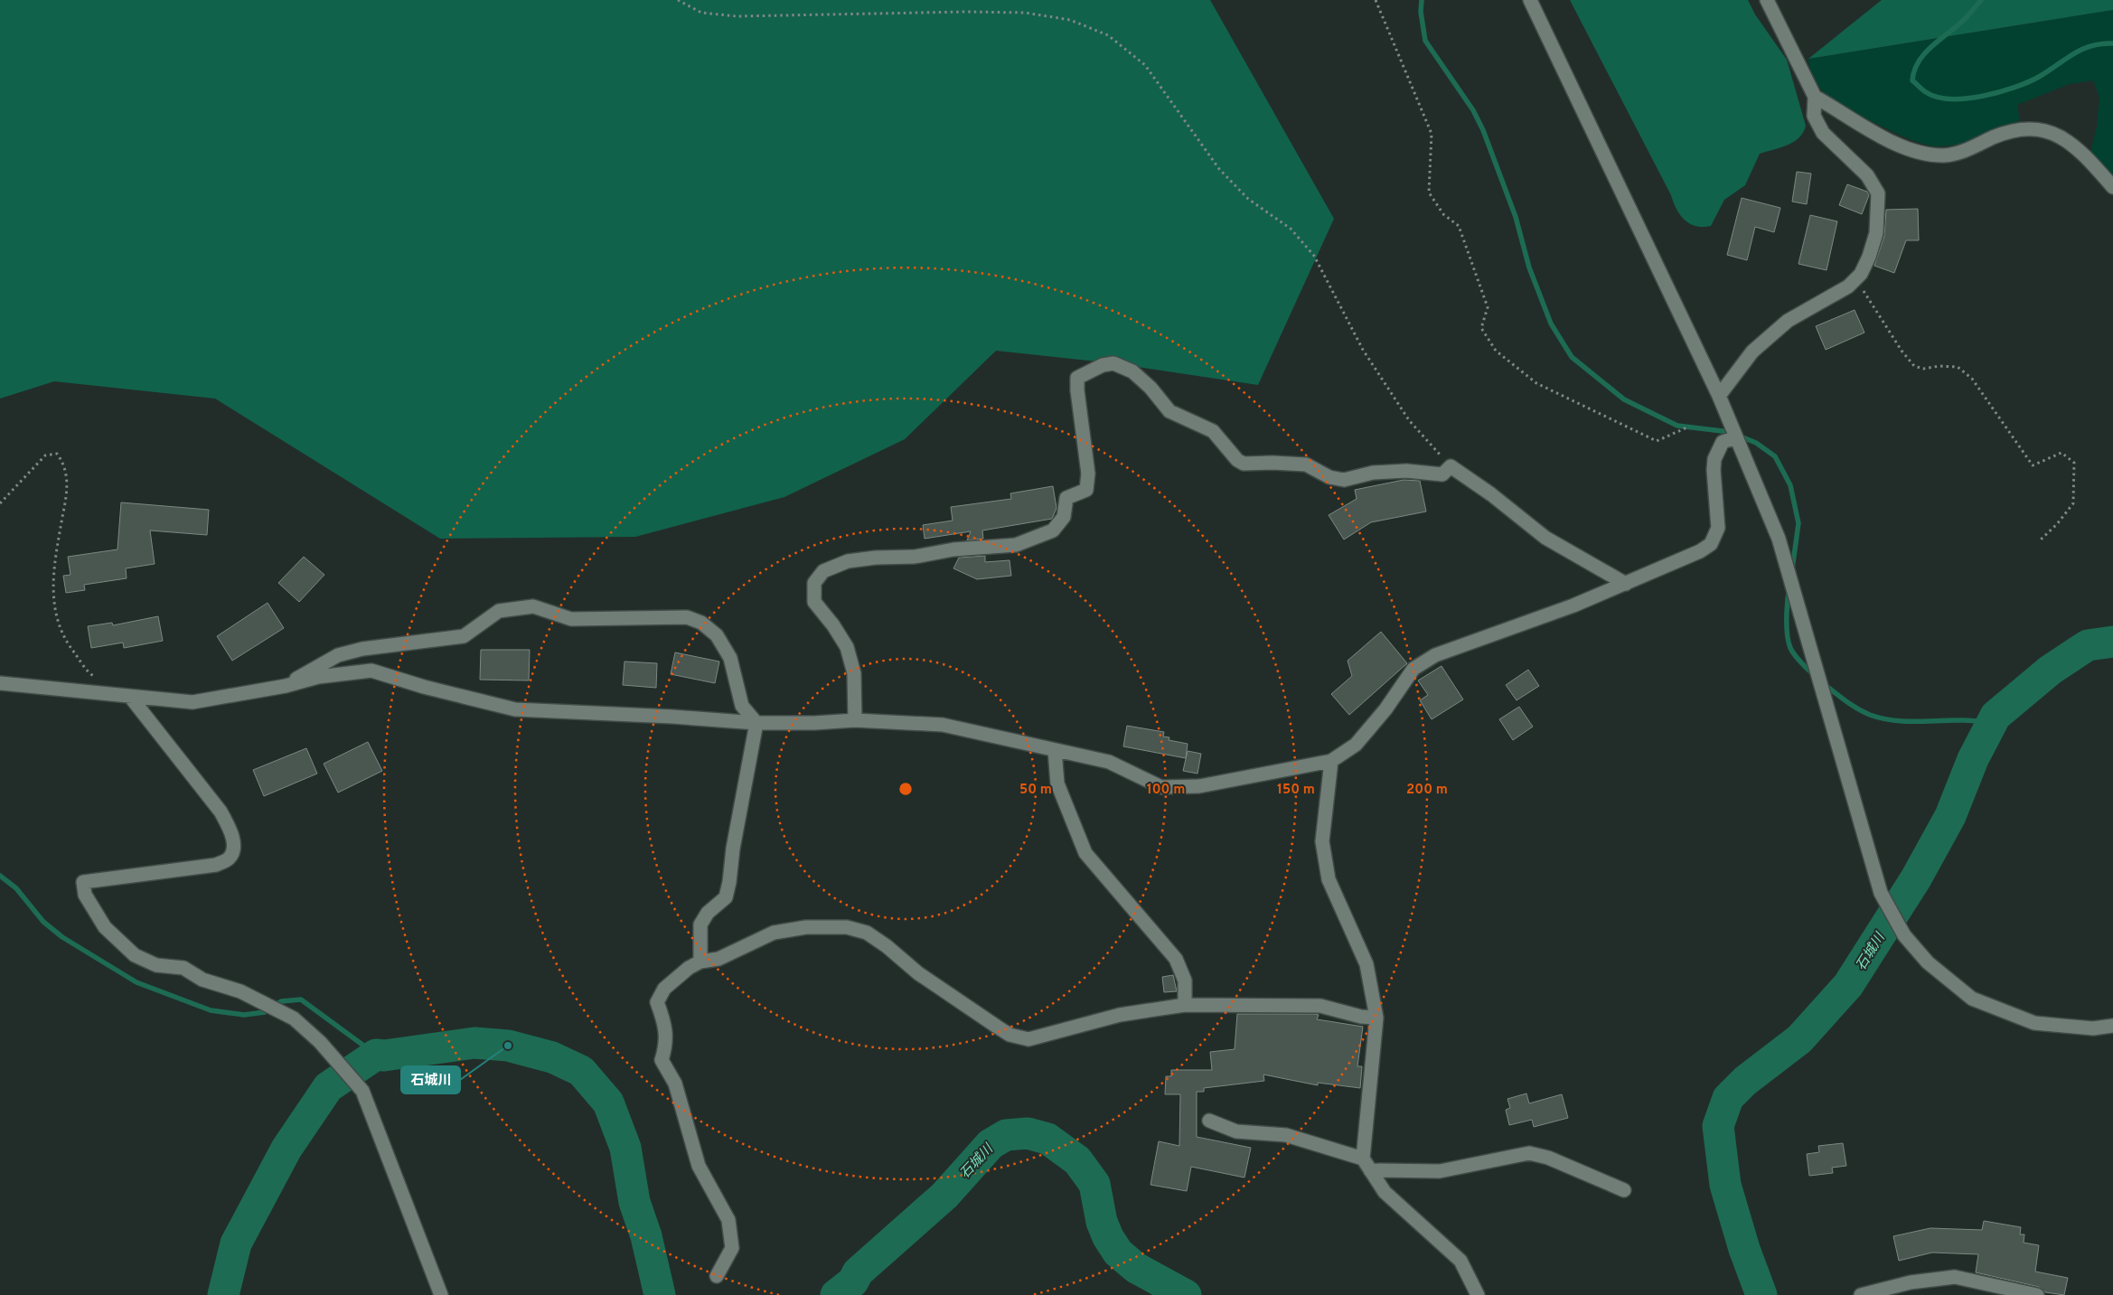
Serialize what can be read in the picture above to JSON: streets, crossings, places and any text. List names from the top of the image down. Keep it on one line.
{"water":["石城川"],"places":["石城川"],"rings":["50 m","100 m","150 m","200 m"]}
